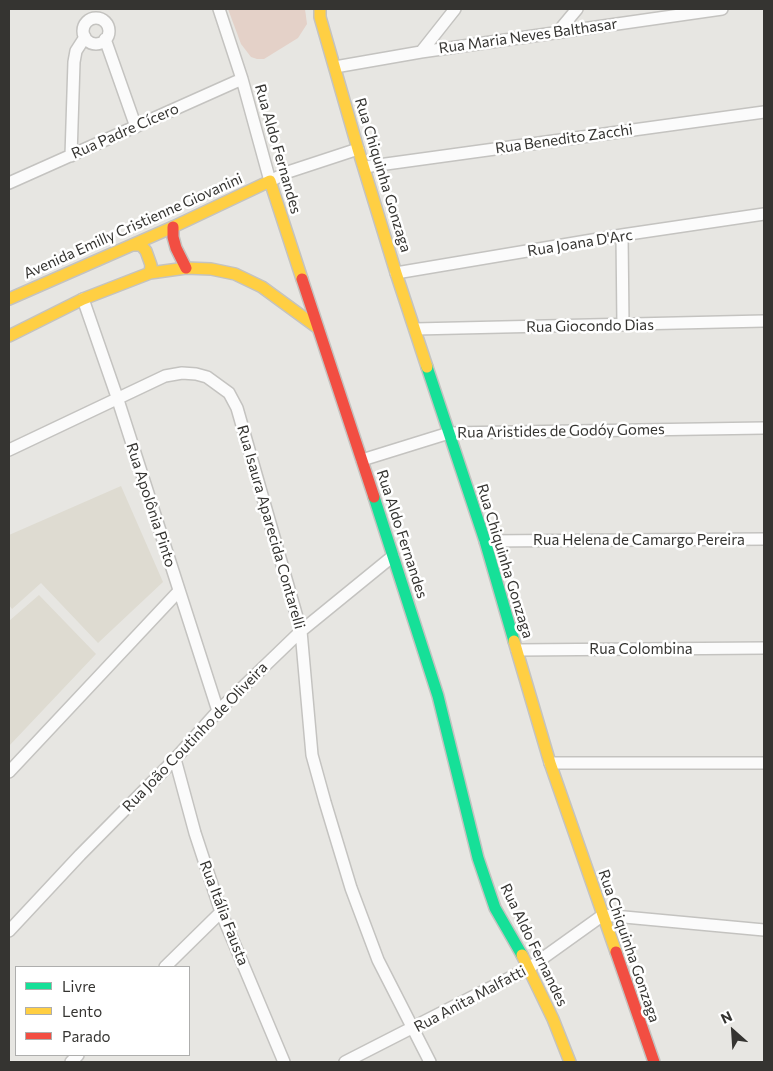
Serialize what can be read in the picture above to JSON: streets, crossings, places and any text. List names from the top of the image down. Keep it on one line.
{"streets":{"street":["Rua Maria Neves Balthasar","Rua Padre Cícero","Rua Benedito Zacchi","Rua Aldo Fernandes","Rua Chiquinha Gonzaga","Avenida Emilly Cristienne Giovanini","Rua Joana D'Arc","Rua Giocondo Dias","Rua Aristides de Godóy Gomes","Rua Apolônia Pinto","Rua Isaura Aparecida Contarelli","Rua Helena de Camargo Pereira","Rua Colombina","Rua João Coutinho de Oliveira","Rua Itália Fausta","Rua Anita Malfatti"]},"crossings":[["Rua Maria Neves Balthasar","Rua Chiquinha Gonzaga"],["Rua Padre Cícero","Rua Aldo Fernandes"],["Rua Benedito Zacchi","Rua Chiquinha Gonzaga"],["Rua Aldo Fernandes","Avenida Emilly Cristienne Giovanini"],["Rua Aldo Fernandes","Rua Aristides de Godóy Gomes"],["Rua Aldo Fernandes","Rua João Coutinho de Oliveira"],["Rua Aldo Fernandes","Rua Anita Malfatti"],["Rua Chiquinha Gonzaga","Rua Joana D'Arc"],["Rua Chiquinha Gonzaga","Rua Giocondo Dias"],["Rua Chiquinha Gonzaga","Rua Aristides de Godóy Gomes"],["Rua Chiquinha Gonzaga","Rua Helena de Camargo Pereira"],["Rua Chiquinha Gonzaga","Rua Colombina"],["Rua Chiquinha Gonzaga","Rua Anita Malfatti"],["Rua Apolônia Pinto","Rua Isaura Aparecida Contarelli"],["Rua Apolônia Pinto","Rua João Coutinho de Oliveira"],["Rua Isaura Aparecida Contarelli","Rua João Coutinho de Oliveira"],["Rua Isaura Aparecida Contarelli","Rua Anita Malfatti"],["Rua João Coutinho de Oliveira","Rua Itália Fausta"]],"legend":["Livre","Lento","Parado"],"north":"top left"}
